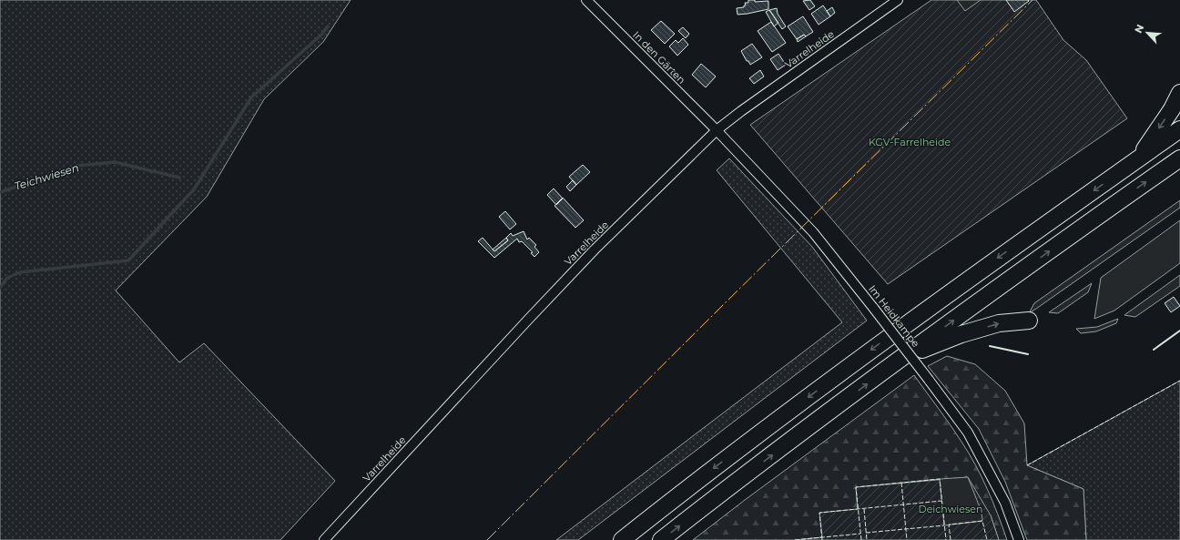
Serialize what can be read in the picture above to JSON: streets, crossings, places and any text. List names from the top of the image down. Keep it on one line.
{"streets":{"street":["Varrelheide","In den Gärten","Im Heidkampe"]},"crossings":[["Varrelheide","In den Gärten"],["Varrelheide","Im Heidkampe"],["In den Gärten","Im Heidkampe"]],"water":["Teichwiesen"],"parks":["KGV-Farrelheide","Deichwiesen"],"north":"top left"}
